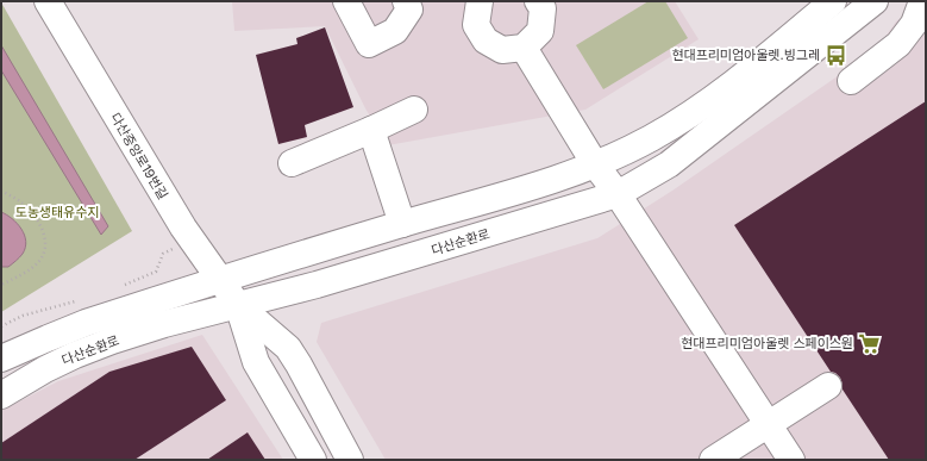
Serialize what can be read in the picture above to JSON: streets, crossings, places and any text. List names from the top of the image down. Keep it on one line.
{"streets":{"street":["다산중앙로19번길","다산순환로"]},"crossings":[["다산중앙로19번길","다산순환로"]],"parks":["도농생태유수지"],"places":{"bus stop":["현대프리미엄아울렛.빙그레"],"supermarket":["현대프리미엄아울렛 스페이스원"]}}
